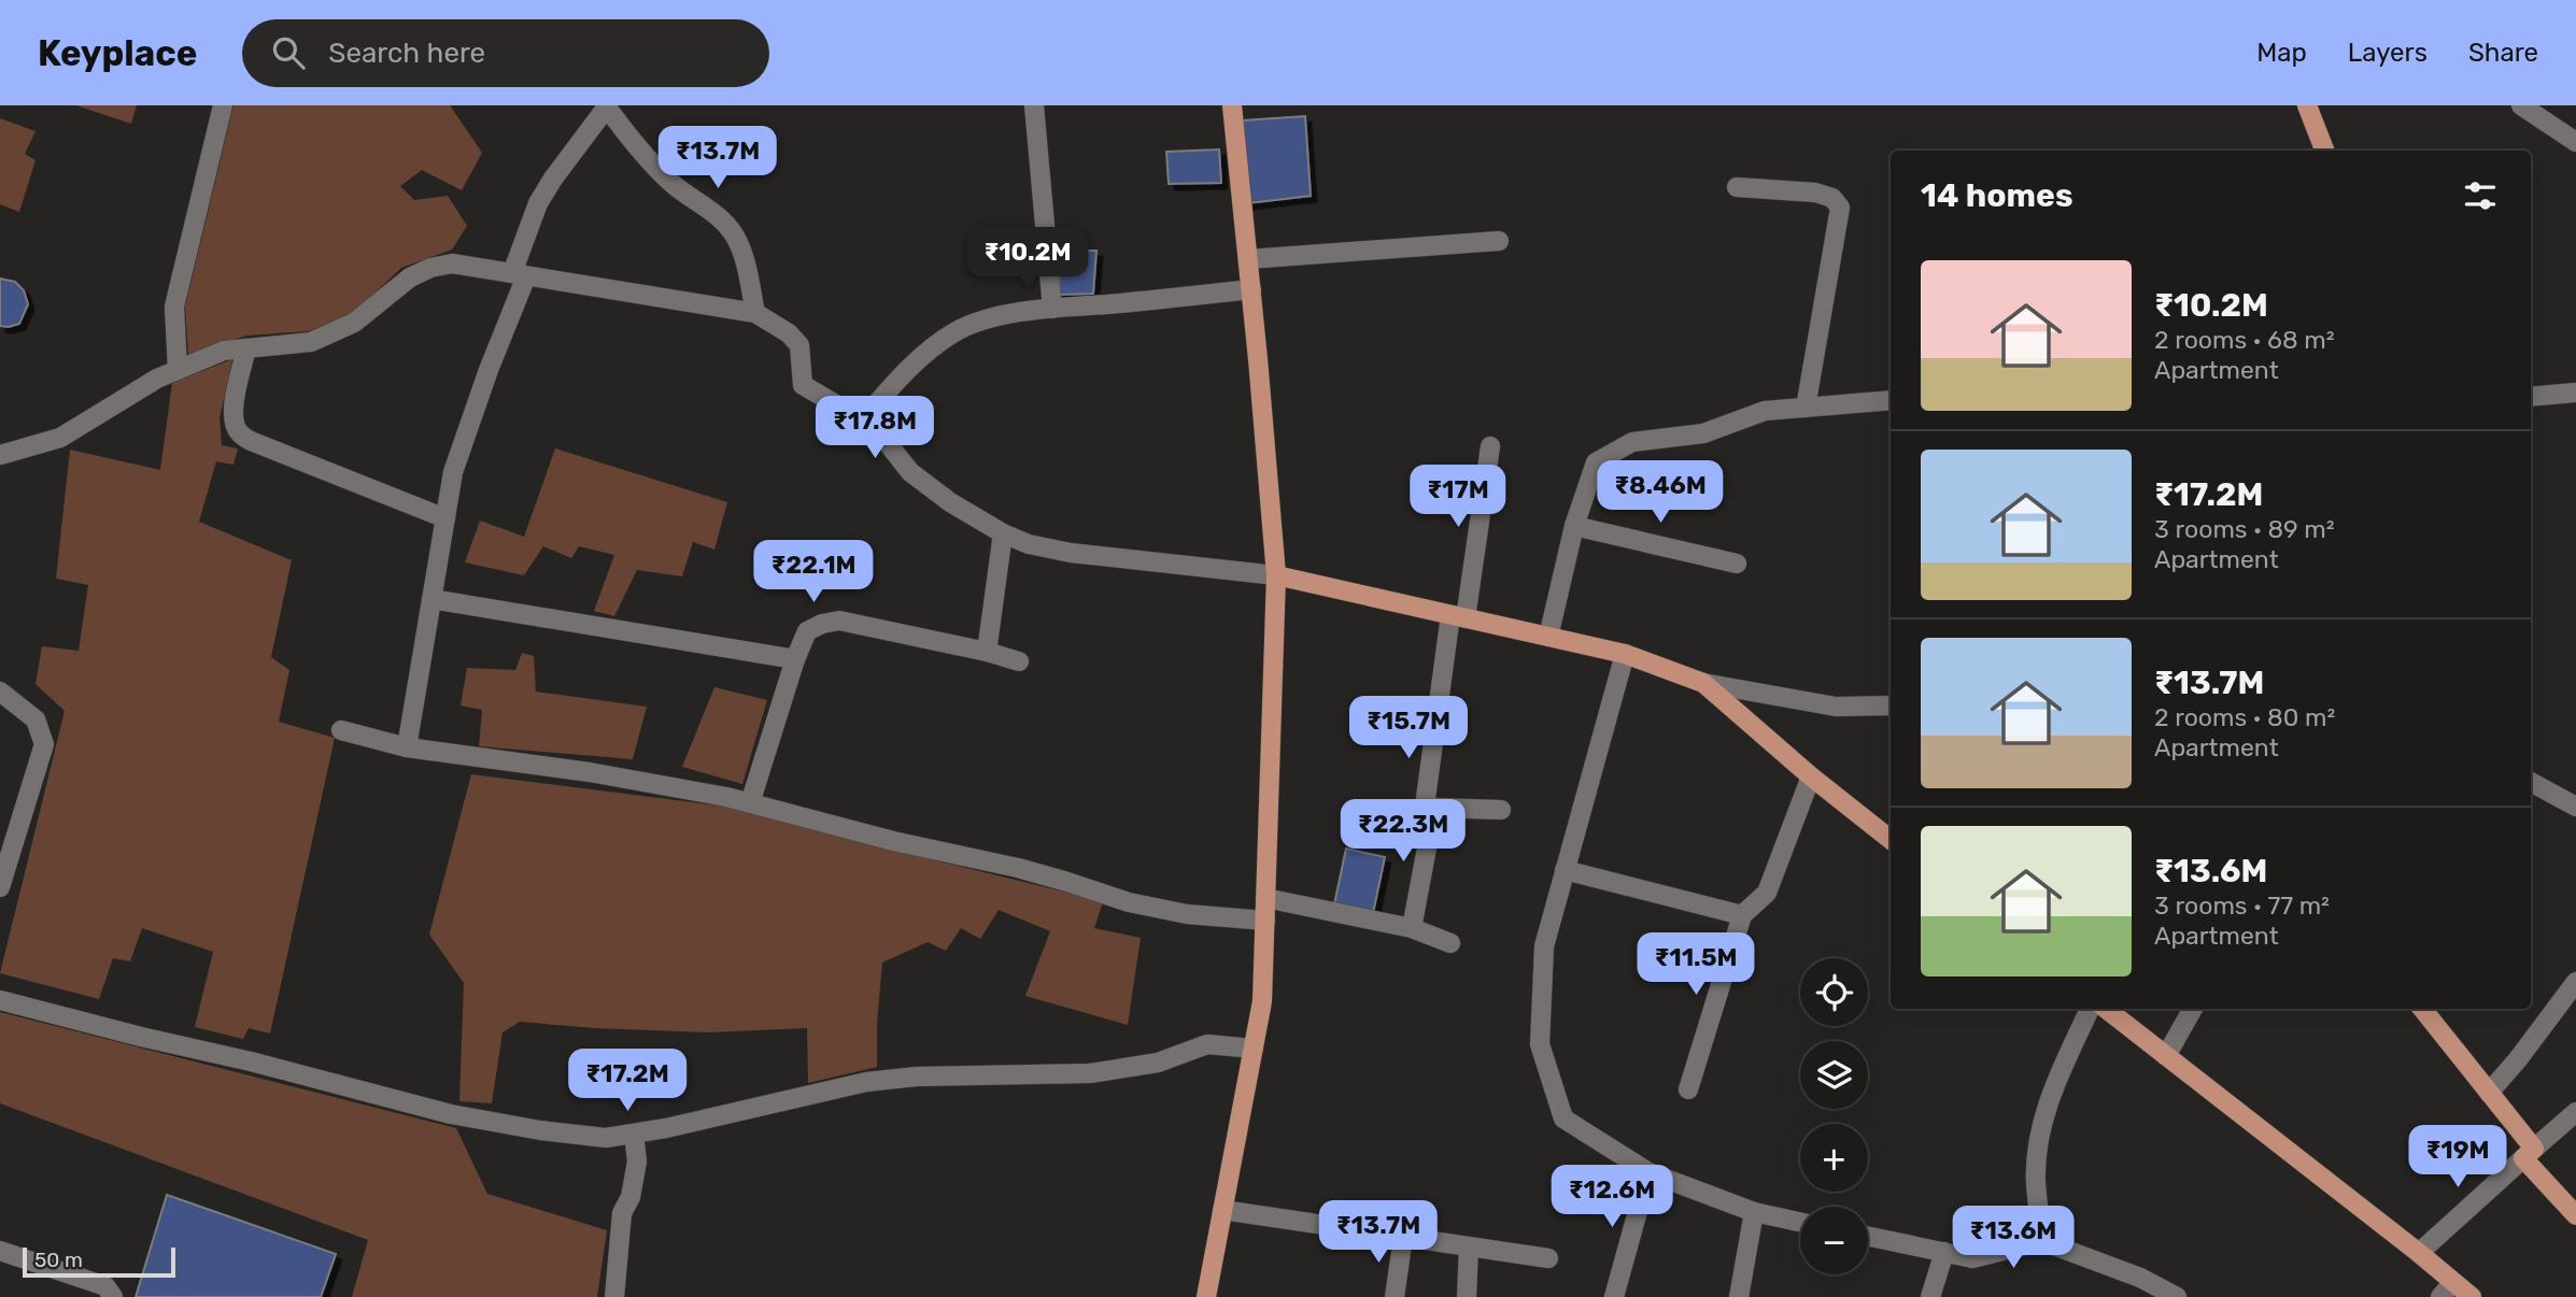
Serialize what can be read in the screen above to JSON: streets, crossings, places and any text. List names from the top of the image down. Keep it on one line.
{"scale_bar":"50 m","page":{"header":"Keyplace","search":"Search here","nav":["Map","Layers","Share"],"price":["₹13.7M","₹10.2M","₹17.8M","₹8.46M","₹17M","₹22.1M","₹15.7M","₹22.3M","₹11.5M","₹17.2M","₹19M","₹12.6M","₹13.7M","₹13.6M"],"heading":"14 homes","list":[{"name":"₹10.2M","note":"2 rooms · 68 m² · Apartment"},{"name":"₹17.2M","note":"3 rooms · 89 m² · Apartment"},{"name":"₹13.7M","note":"2 rooms · 80 m² · Apartment"},{"name":"₹13.6M","note":"3 rooms · 77 m² · Apartment"}],"map_buttons":["+","−"],"scale":"50 m"}}
